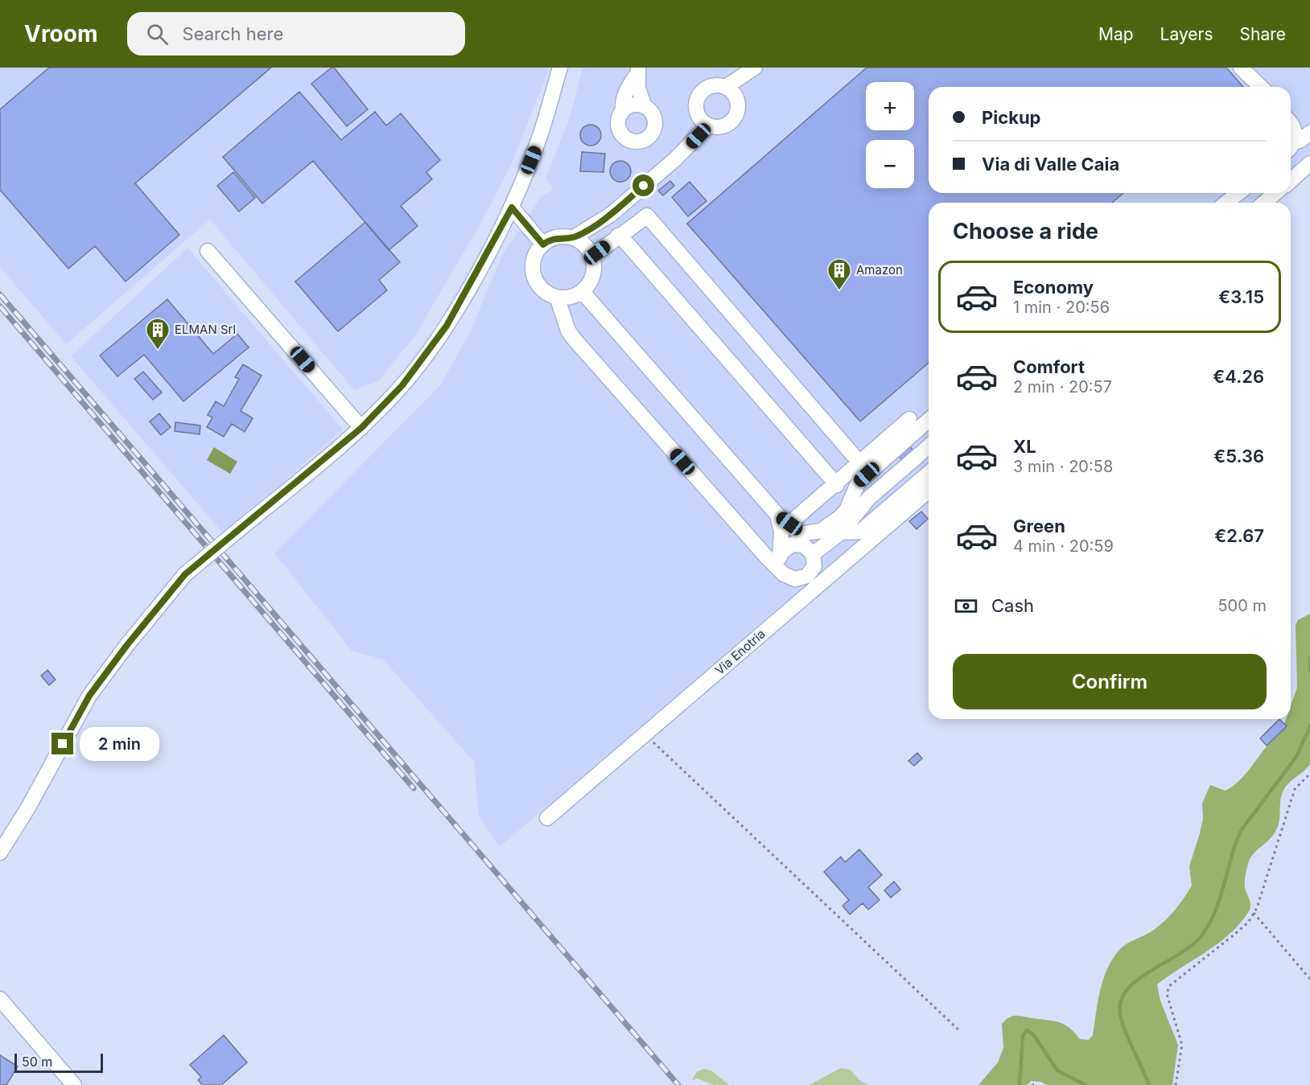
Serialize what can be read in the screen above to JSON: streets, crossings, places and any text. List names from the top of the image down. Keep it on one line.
{"streets":{"street":["Via Enotria"]},"places":{"building":["Amazon","ELMAN Srl"]},"scale_bar":"50 m","page":{"header":"Vroom","search":"Search here","nav":["Map","Layers","Share"],"map_buttons":["+","−"],"banner":["Pickup","Via di Valle Caia"],"heading":"Choose a ride","list":[{"name":"Economy","note":"1 min · 20:56","value":"€3.15"},{"name":"Comfort","note":"2 min · 20:57","value":"€4.26"},{"name":"XL","note":"3 min · 20:58","value":"€5.36"},{"name":"Green","note":"4 min · 20:59","value":"€2.67"}],"pay":["Cash","500 m"],"buttons":"Confirm","bubble":"2 min","scale":"50 m"}}
